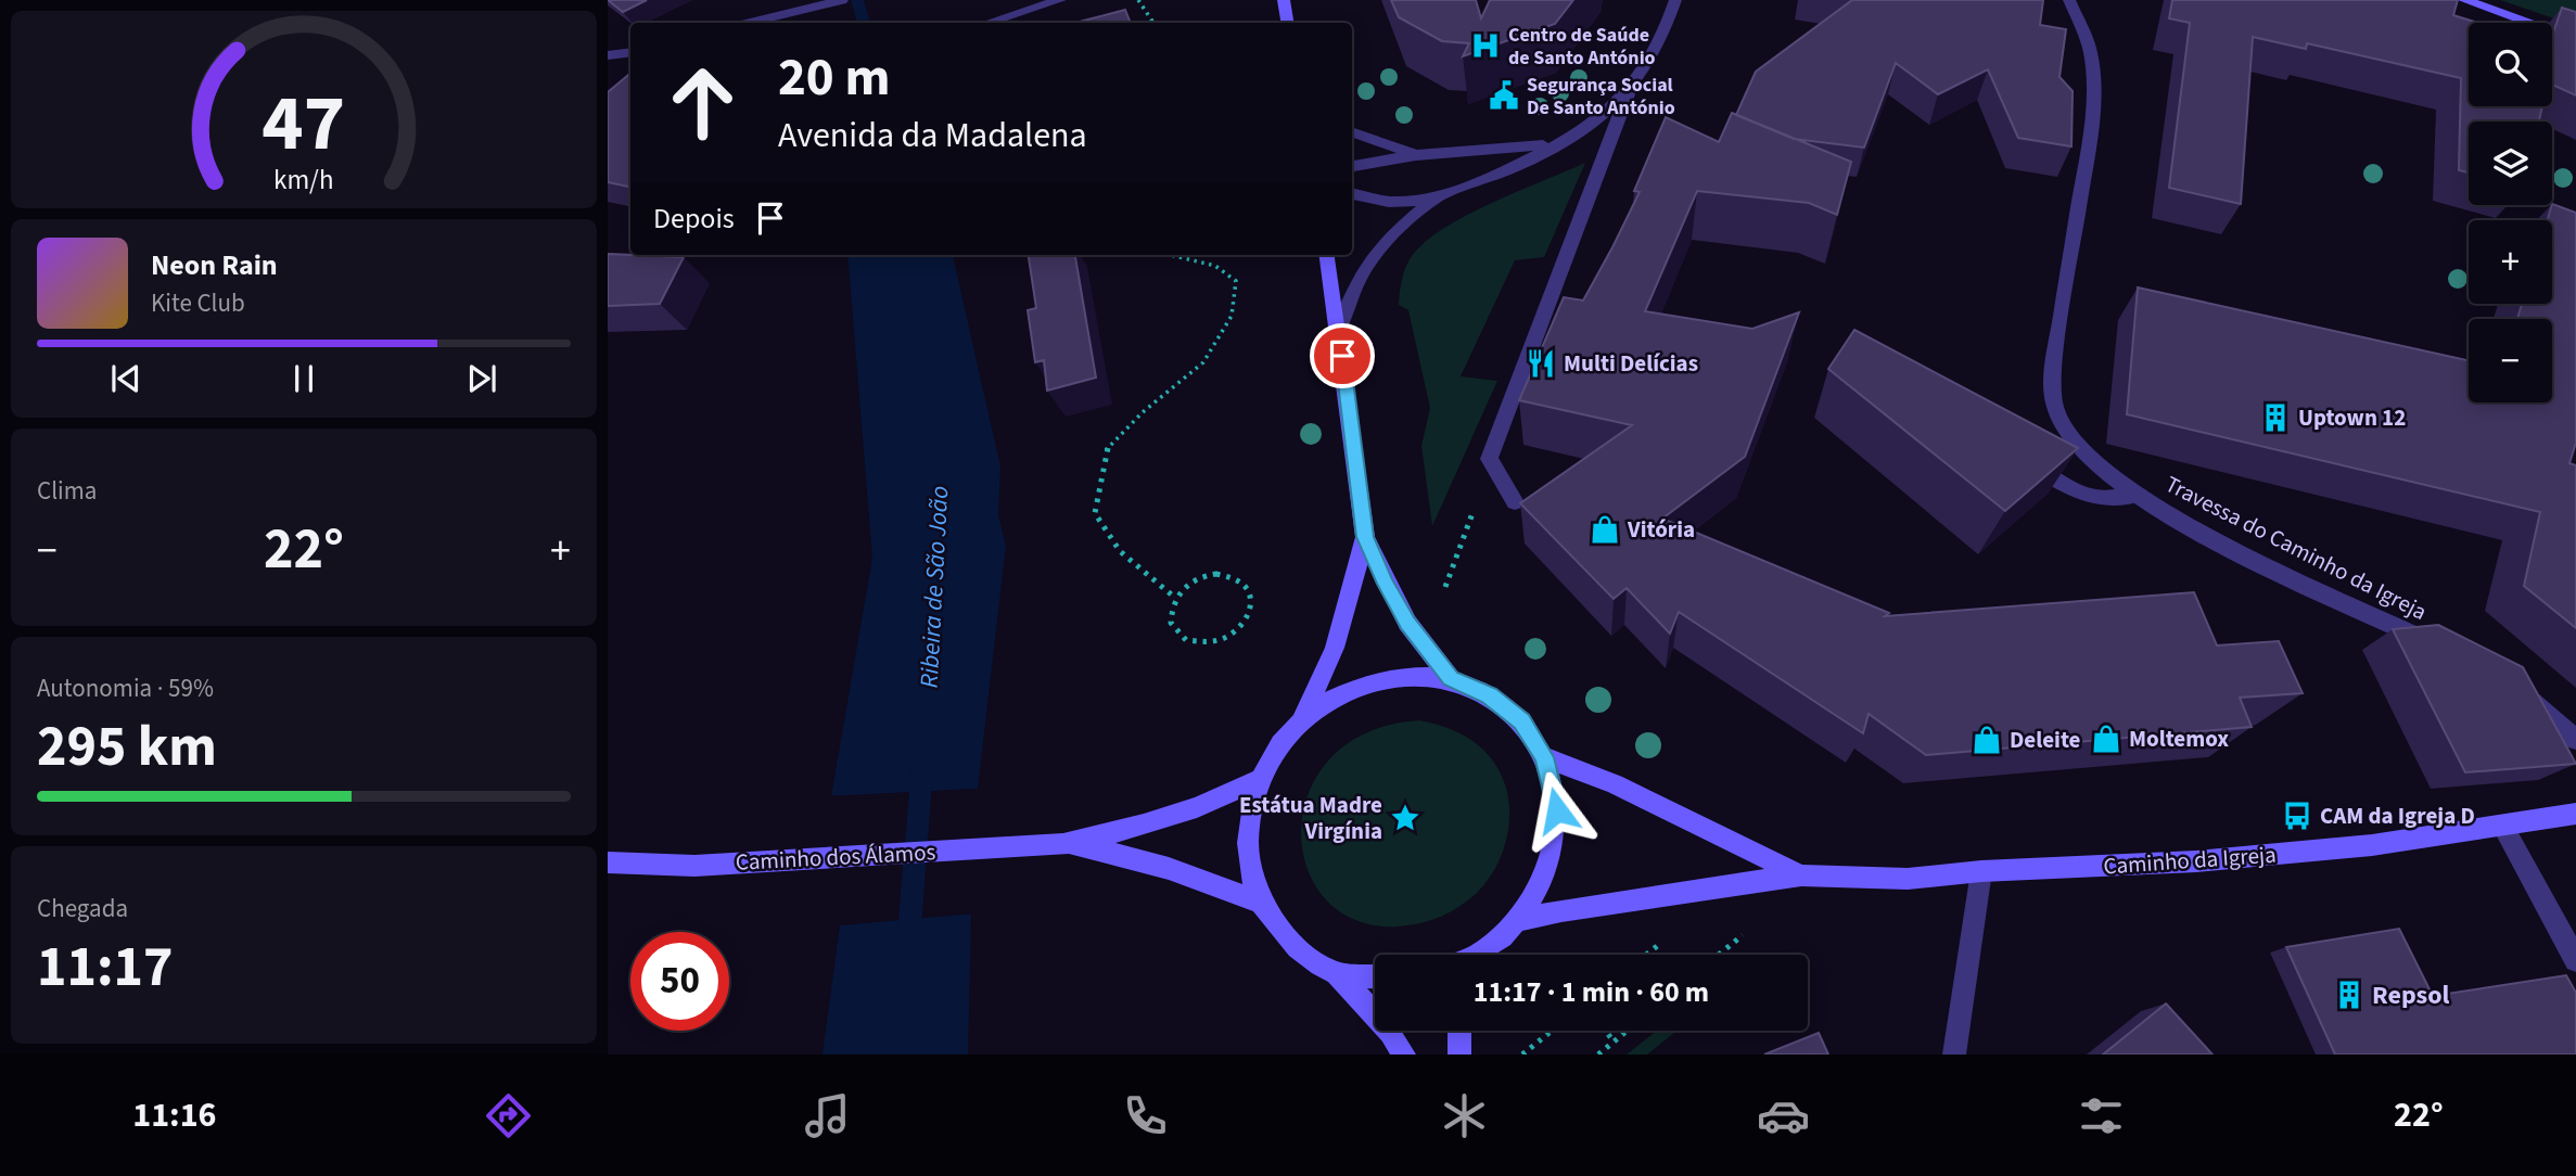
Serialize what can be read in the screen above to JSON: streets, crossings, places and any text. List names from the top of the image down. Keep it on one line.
{"streets":{"street":["Travessa do Caminho da Igreja","Caminho dos Álamos","Caminho da Igreja"]},"water":["Ribeira de São João"],"places":{"hospital":["Centro de Saúde de Santo António"],"public building":["Segurança Social De Santo António"],"restaurant":["Multi Delícias"],"building":["Uptown 12","Repsol"],"shop":["Vitória","Moltemox","Deleite"],"bus stop":["CAM da Igreja D"],"place":["Estátua Madre Virgínia"]},"page":{"map_buttons":["+","−"],"turn":["20 m","Avenida da Madalena"],"then":"Depois","song":["Neon Rain","Kite Club"],"tile":["Clima",["Autonomia · 59%","295 km"],["Chegada","11:17"]],"heat":["−","22°","+"],"limit":"50","trip":"11:17 · 1 min · 60 m","tabs":["11:16","22°"],"gauge":["47","km/h"]}}
